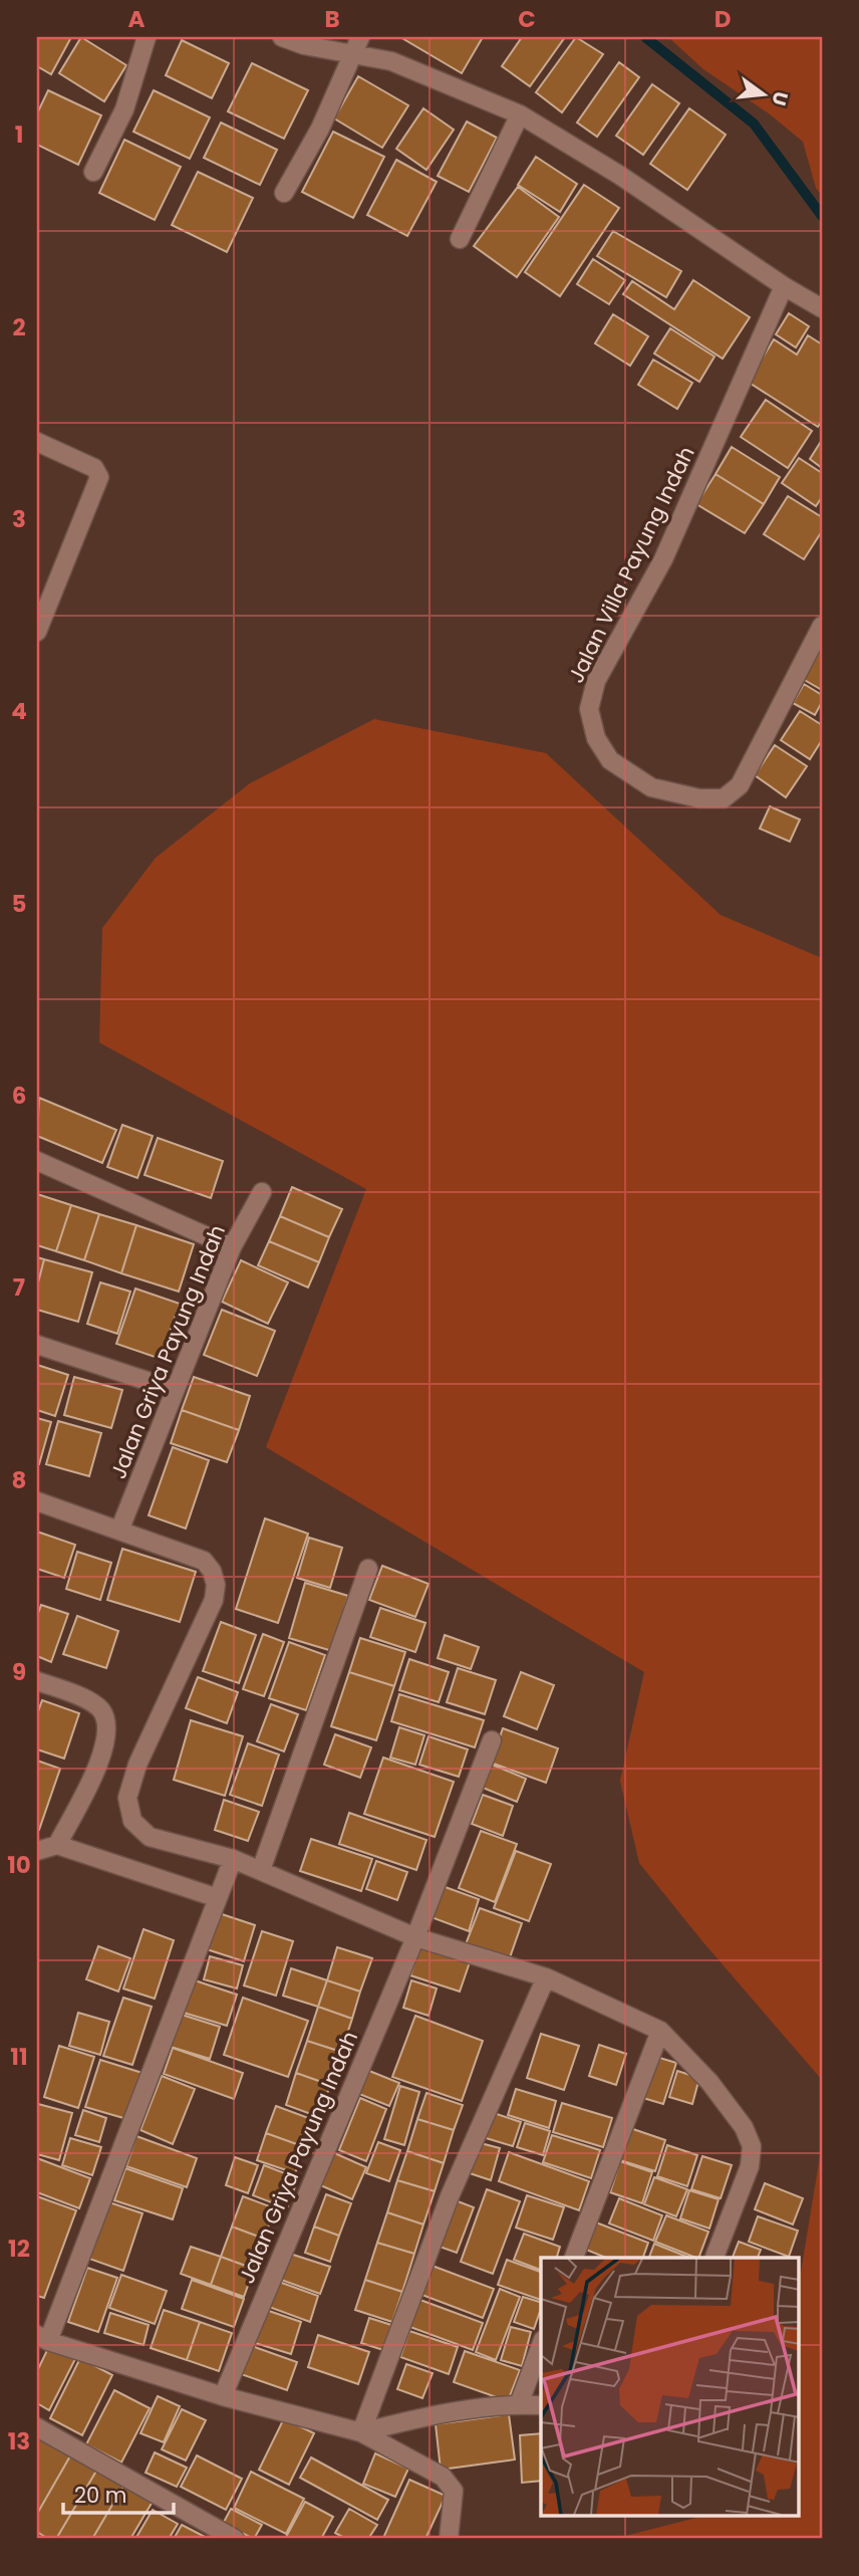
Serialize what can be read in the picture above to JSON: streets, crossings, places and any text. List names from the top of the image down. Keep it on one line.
{"streets":{"street":["Jalan Villa Payung Indah","Jalan Griya Payung Indah"]},"scale_bar":"20 m","north":"right","grid":{"columns":["A","B","C","D"],"rows":["1","2","3","4","5","6","7","8","9","10","11","12","13"]}}
